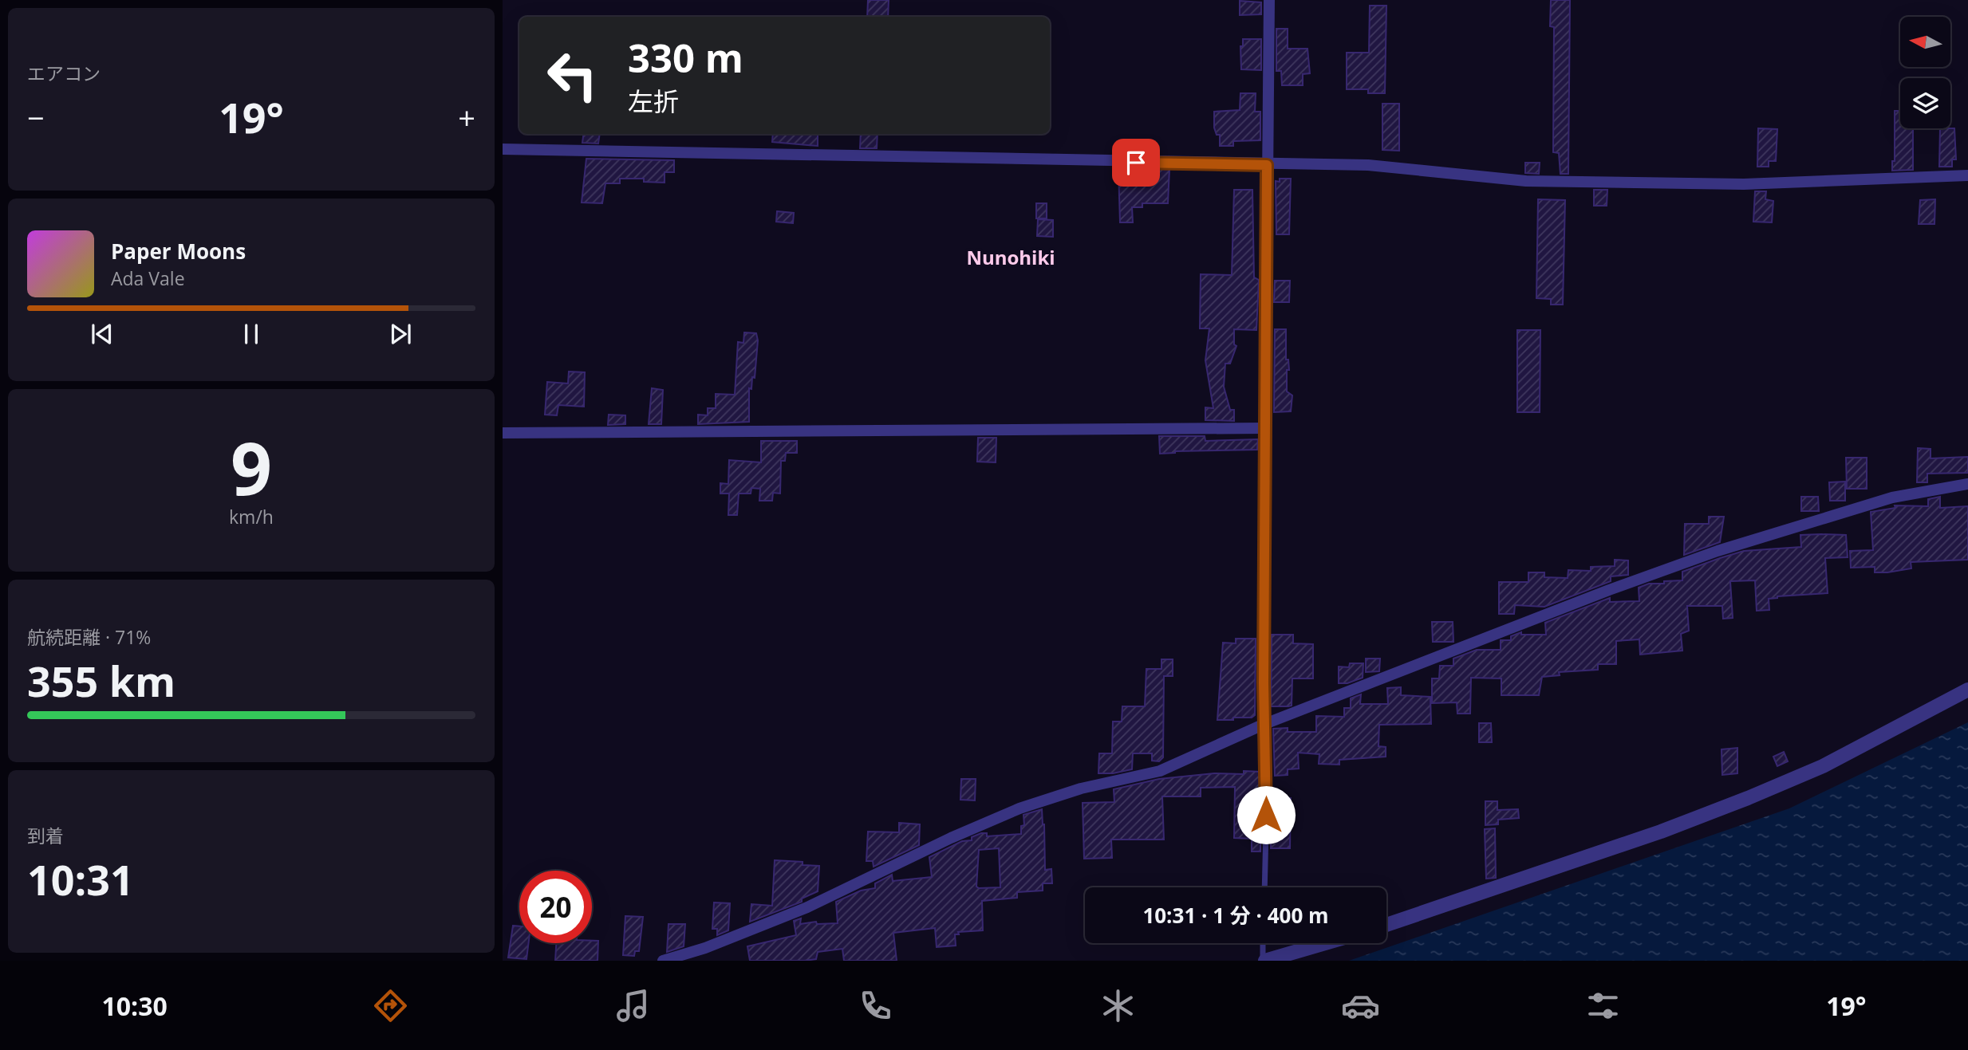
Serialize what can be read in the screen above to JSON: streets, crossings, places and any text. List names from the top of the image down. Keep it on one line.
{"districts":["Nunohiki"],"north":"left","page":{"tile":["エアコン",["9","km/h"],["航続距離 · 71%","355 km"],["到着","10:31"]],"turn":["330 m","左折"],"heat":["−","19°","+"],"song":["Paper Moons","Ada Vale"],"limit":"20","trip":"10:31 · 1 分 · 400 m","tabs":["10:30","19°"]}}
